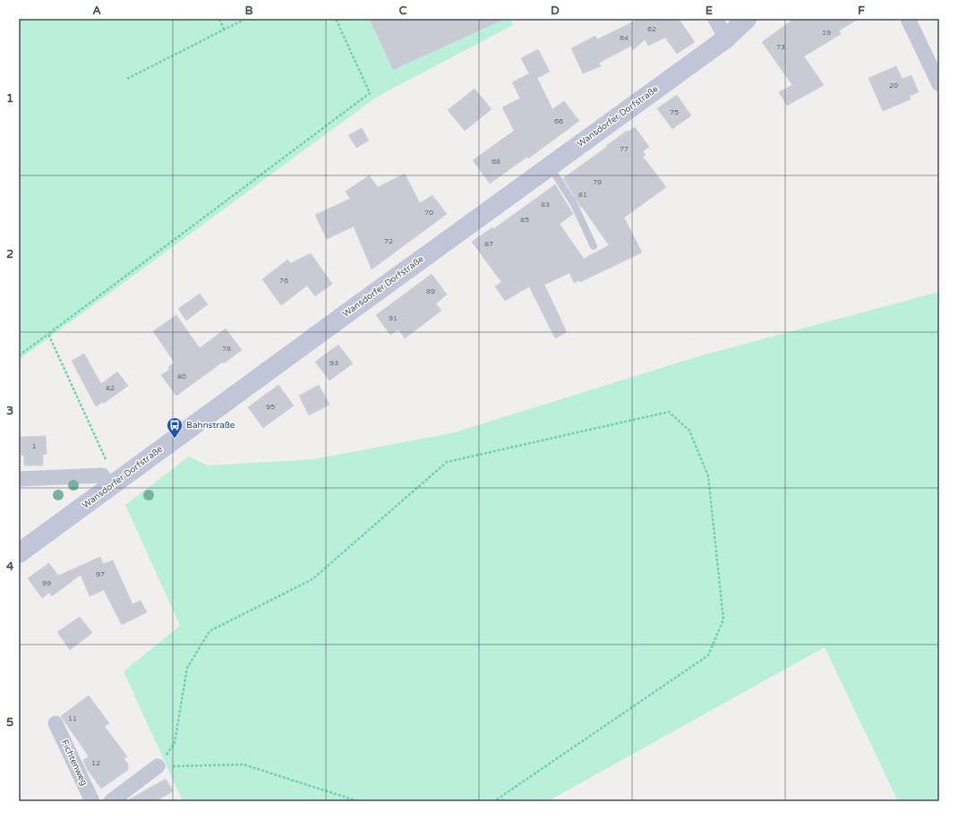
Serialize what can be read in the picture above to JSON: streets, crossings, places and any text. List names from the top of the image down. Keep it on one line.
{"streets":{"street":["Wansdorfer Dorfstraße","Fichtenweg"]},"places":{"bus stop":["Bahnstraße"]},"house_numbers":["62","19","64","73","20","75","66","77","68","79","81","83","70","85","72","87","76","89","91","78","93","80","82","95","1","97","99","11","12"],"grid":{"columns":["A","B","C","D","E","F"],"rows":["1","2","3","4","5"]}}
